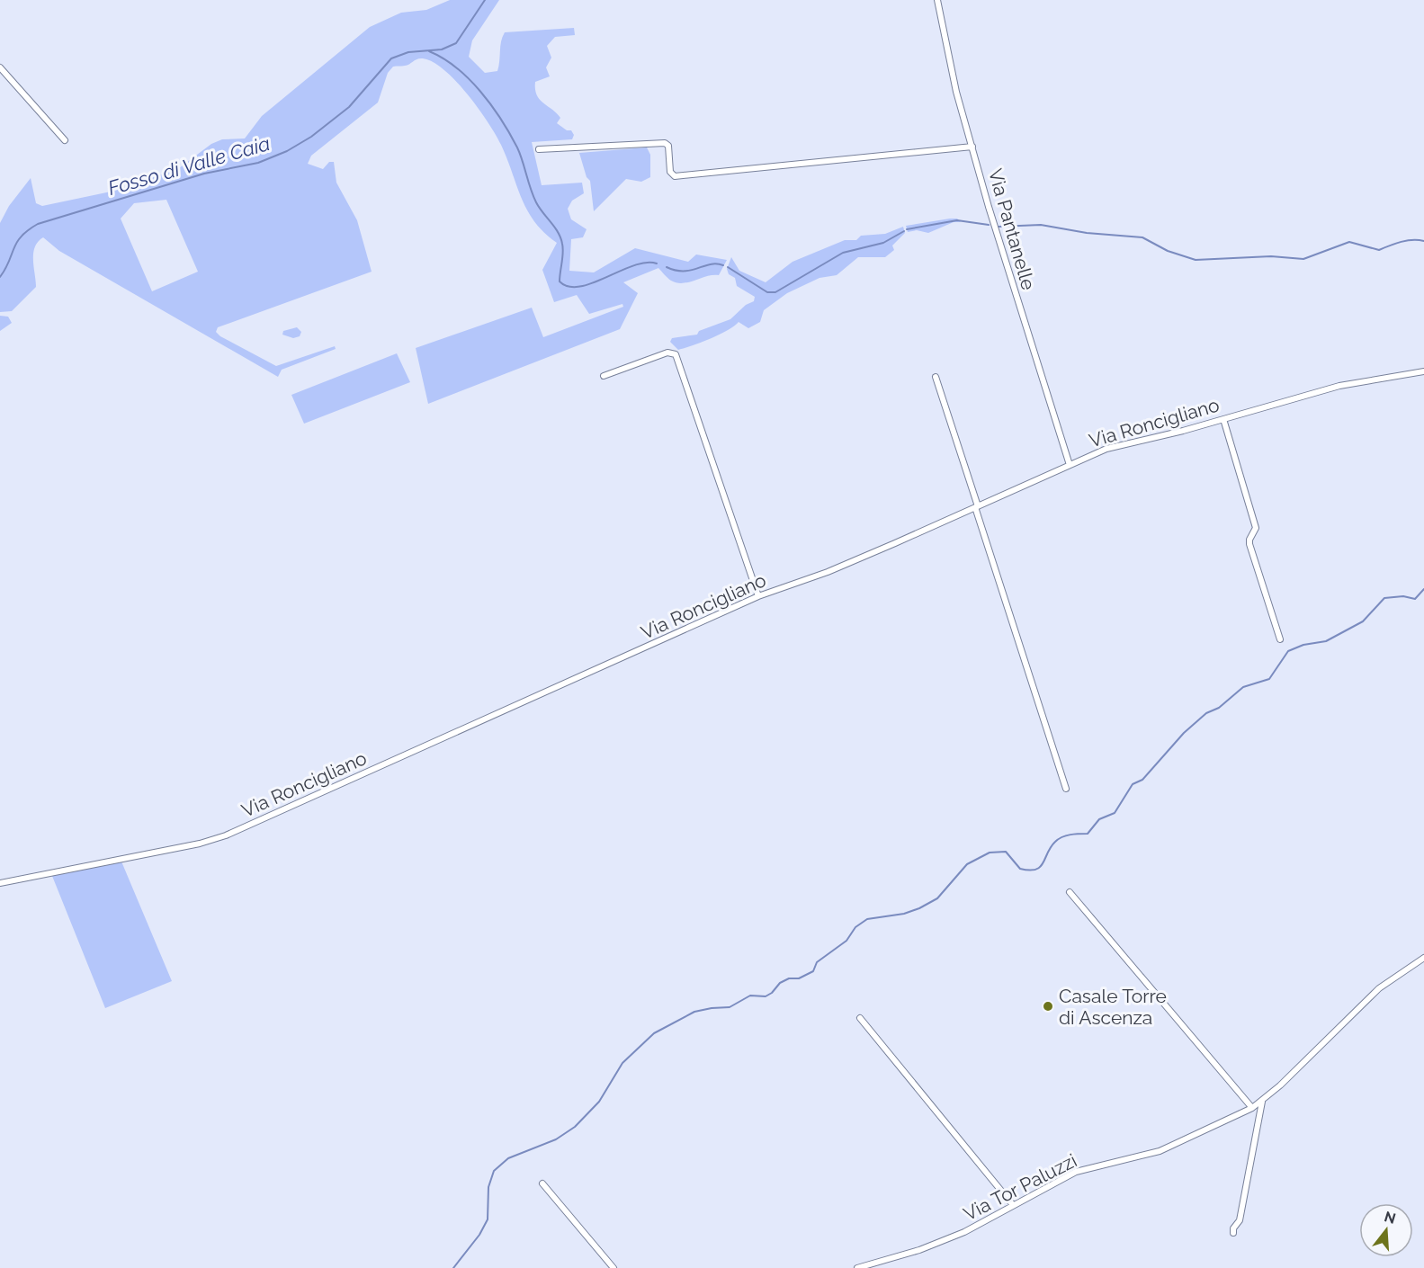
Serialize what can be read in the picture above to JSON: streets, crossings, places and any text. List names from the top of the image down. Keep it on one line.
{"streets":{"street":["Via Pantanelle","Via Roncigliano","Via Tor Paluzzi"]},"crossings":[["Via Pantanelle","Via Roncigliano"]],"water":["Fosso di Valle Caia"],"places":["Casale Torre di Ascenza"],"north":"top"}
